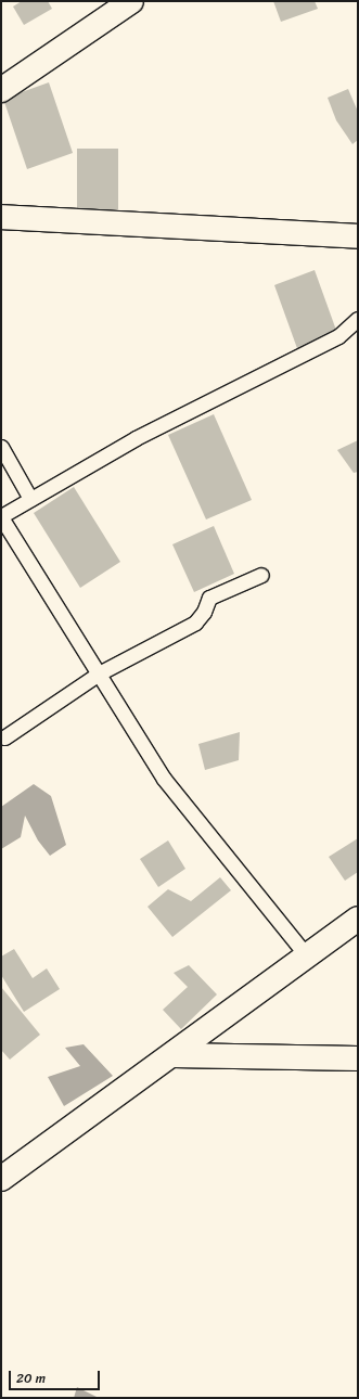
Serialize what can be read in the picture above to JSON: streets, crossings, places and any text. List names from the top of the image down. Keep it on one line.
{"scale_bar":"20 m"}
